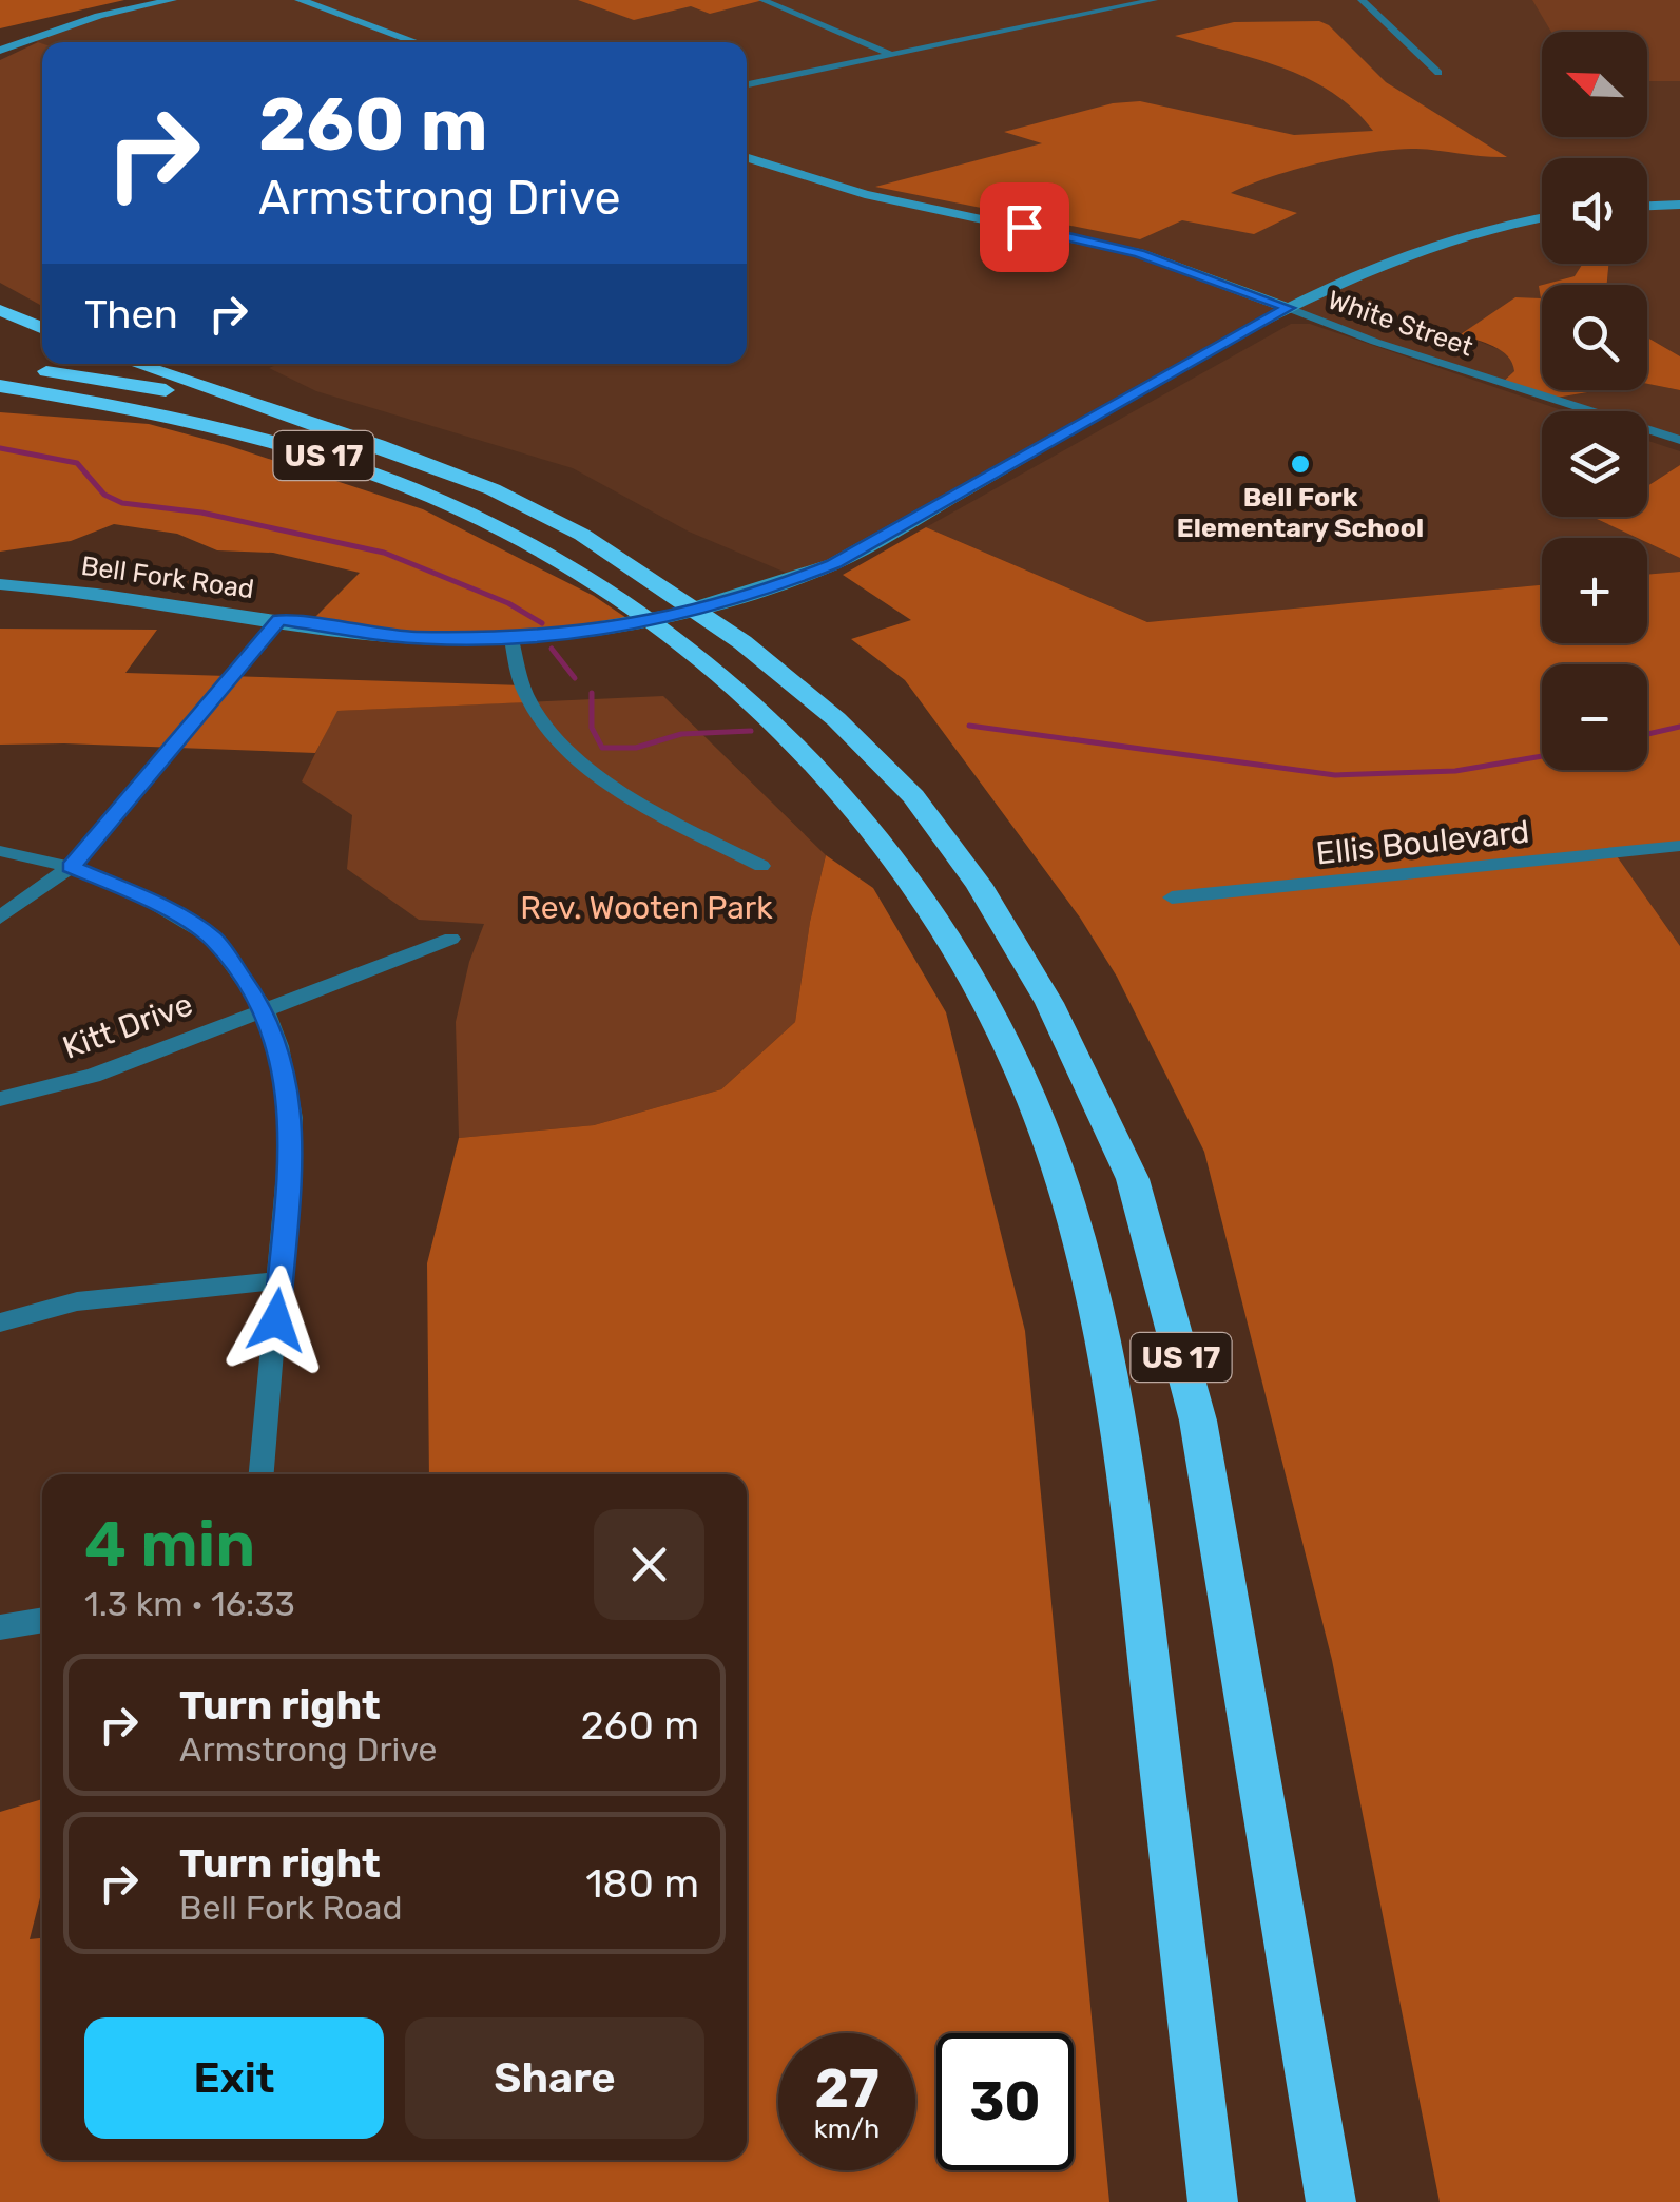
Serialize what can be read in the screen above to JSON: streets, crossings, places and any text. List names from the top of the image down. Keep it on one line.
{"streets":{"highway":["US 17"],"main road":["White Street","Bell Fork Road"],"street":["Ellis Boulevard","Kitt Drive"]},"crossings":[["White Street","Bell Fork Road"]],"parks":["Rev. Wooten Park"],"places":["Bell Fork Elementary School"],"north":"top left","page":{"map_buttons":["+","−"],"turn":["260 m","Armstrong Drive"],"then":"Then","heading":["4 min","1.3 km · 16:33"],"list":[{"name":"Turn right","note":"Armstrong Drive","value":"260 m"},{"name":"Turn right","note":"Bell Fork Road","value":"180 m"}],"buttons":["Exit","Share"],"speed":"27 km/h","limit":"30"}}
